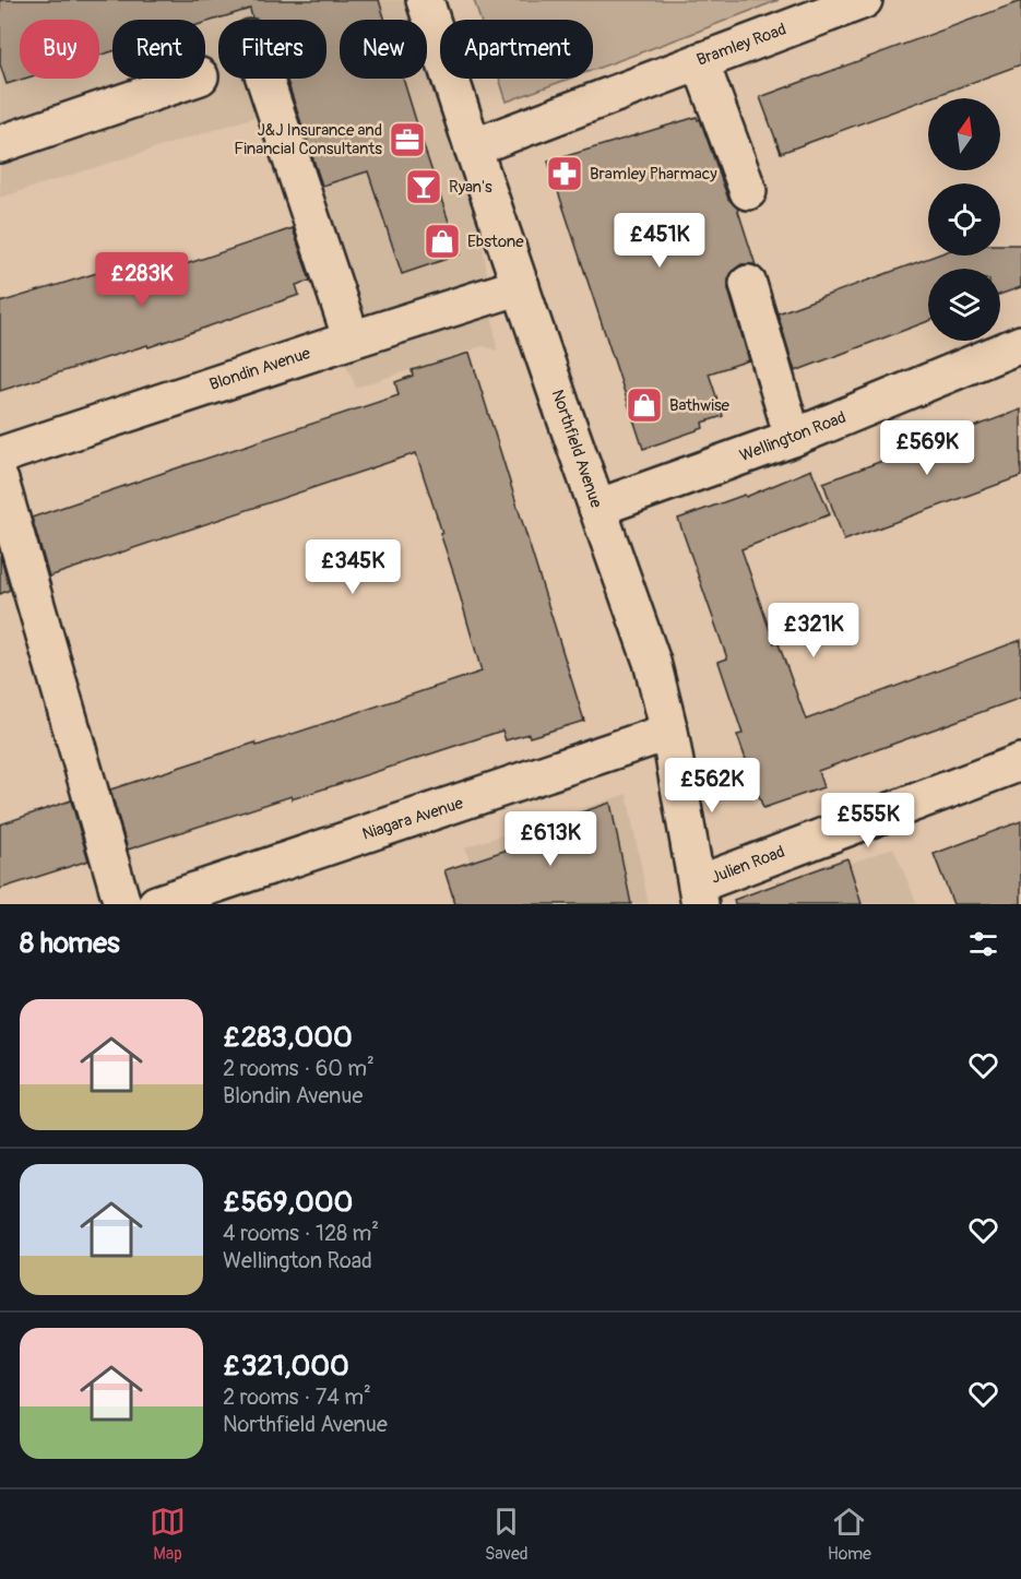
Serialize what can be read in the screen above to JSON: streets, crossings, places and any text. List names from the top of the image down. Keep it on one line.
{"streets":{"street":["Bramley Road","Blondin Avenue","Wellington Road","Northfield Avenue","Niagara Avenue","Julien Road"]},"crossings":[["Bramley Road","Northfield Avenue"],["Blondin Avenue","Northfield Avenue"],["Wellington Road","Northfield Avenue"],["Northfield Avenue","Niagara Avenue"],["Northfield Avenue","Julien Road"]],"places":{"office":["J&J Insurance and Financial Consultants"],"pharmacy":["Bramley Pharmacy"],"bar":["Ryan's"],"shop":["Ebstone","Bathwise"]},"north":"top","page":{"chip":["Buy","Rent","Filters","New","Apartment"],"price":["£451K","£283K","£569K","£345K","£321K","£562K","£555K","£613K"],"heading":"8 homes","list":[{"name":"£283,000","note":"2 rooms · 60 m² · Blondin Avenue"},{"name":"£569,000","note":"4 rooms · 128 m² · Wellington Road"},{"name":"£321,000","note":"2 rooms · 74 m² · Northfield Avenue"}],"tabs":["Map","Saved","Home"]}}
